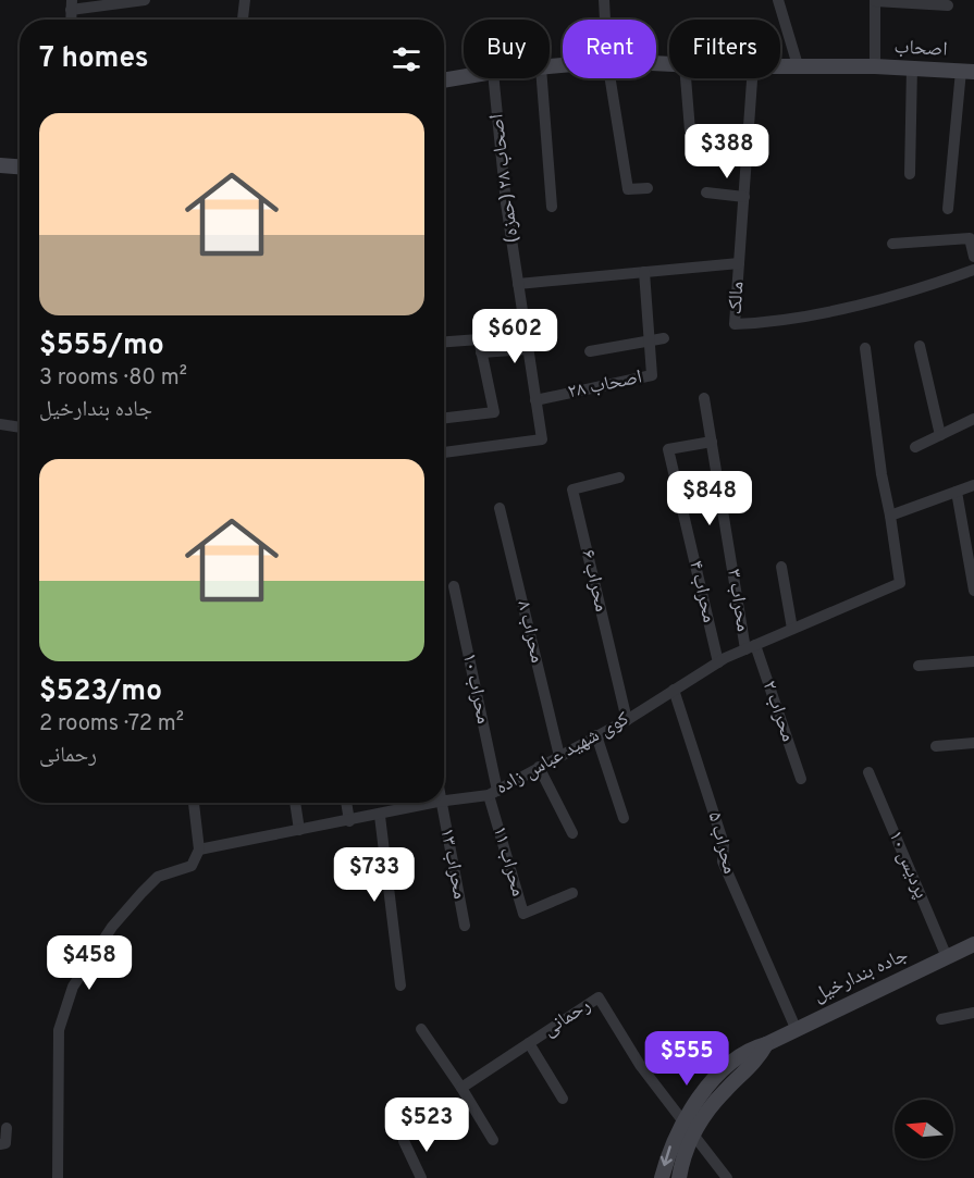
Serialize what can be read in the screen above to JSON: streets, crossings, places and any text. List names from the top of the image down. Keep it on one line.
{"streets":{"main road":["اصحاب","جاده بندارخیل"],"street":["اصحاب ۲۸ (حمزه)","مالک","اصحاب ۲۸","محراب ۶","محراب ۴","محراب ۳","محراب ۸","محراب ۱۰","محراب ۲","کوی شهید عباس زاده","محراب ۵","محراب ۱۱","محراب ۱۳","پردیس ۱۰","رحمانی"]},"crossings":[["اصحاب ۲۸ (حمزه)","اصحاب ۲۸"],["محراب ۶","کوی شهید عباس زاده"],["محراب ۴","محراب ۳"],["محراب ۴","کوی شهید عباس زاده"],["محراب ۳","محراب ۲"],["محراب ۳","کوی شهید عباس زاده"],["محراب ۸","کوی شهید عباس زاده"],["محراب ۱۰","کوی شهید عباس زاده"],["محراب ۱۰","محراب ۱۱"],["محراب ۲","کوی شهید عباس زاده"],["کوی شهید عباس زاده","محراب ۵"],["کوی شهید عباس زاده","محراب ۱۱"],["محراب ۵","جاده بندارخیل"],["پردیس ۱۰","جاده بندارخیل"],["جاده بندارخیل","رحمانی"]],"north":"left","page":{"chip":["Buy","Rent","Filters"],"heading":"7 homes","list":[{"name":"$555/mo","note":"3 rooms · 80 m² · جاده بندارخیل"},{"name":"$523/mo","note":"2 rooms · 72 m² · رحمانی"}],"price":["$388","$602","$848","$733","$458","$555","$523"]}}
